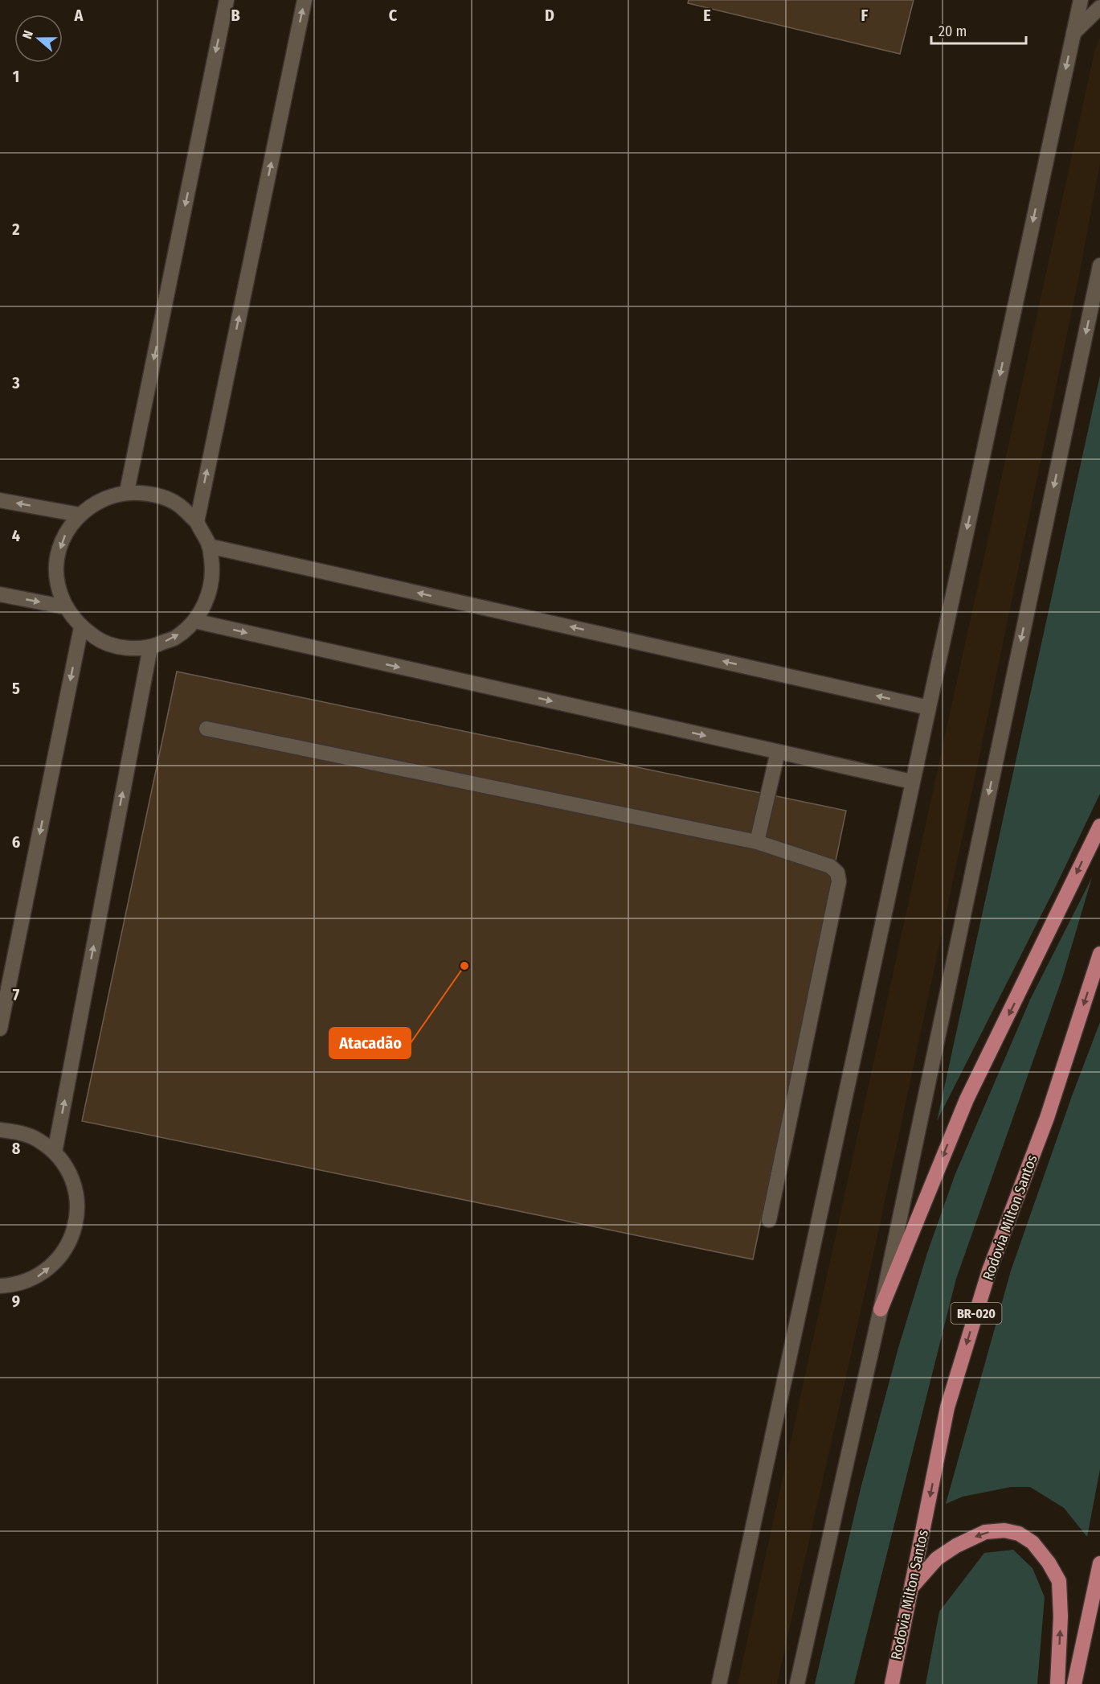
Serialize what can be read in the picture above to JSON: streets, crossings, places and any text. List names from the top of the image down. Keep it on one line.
{"streets":{"highway":["Rodovia Milton Santos","BR-020"]},"places":["Atacadão"],"scale_bar":"20 m","north":"left","grid":{"columns":["A","B","C","D","E","F"],"rows":["1","2","3","4","5","6","7","8","9"]}}
